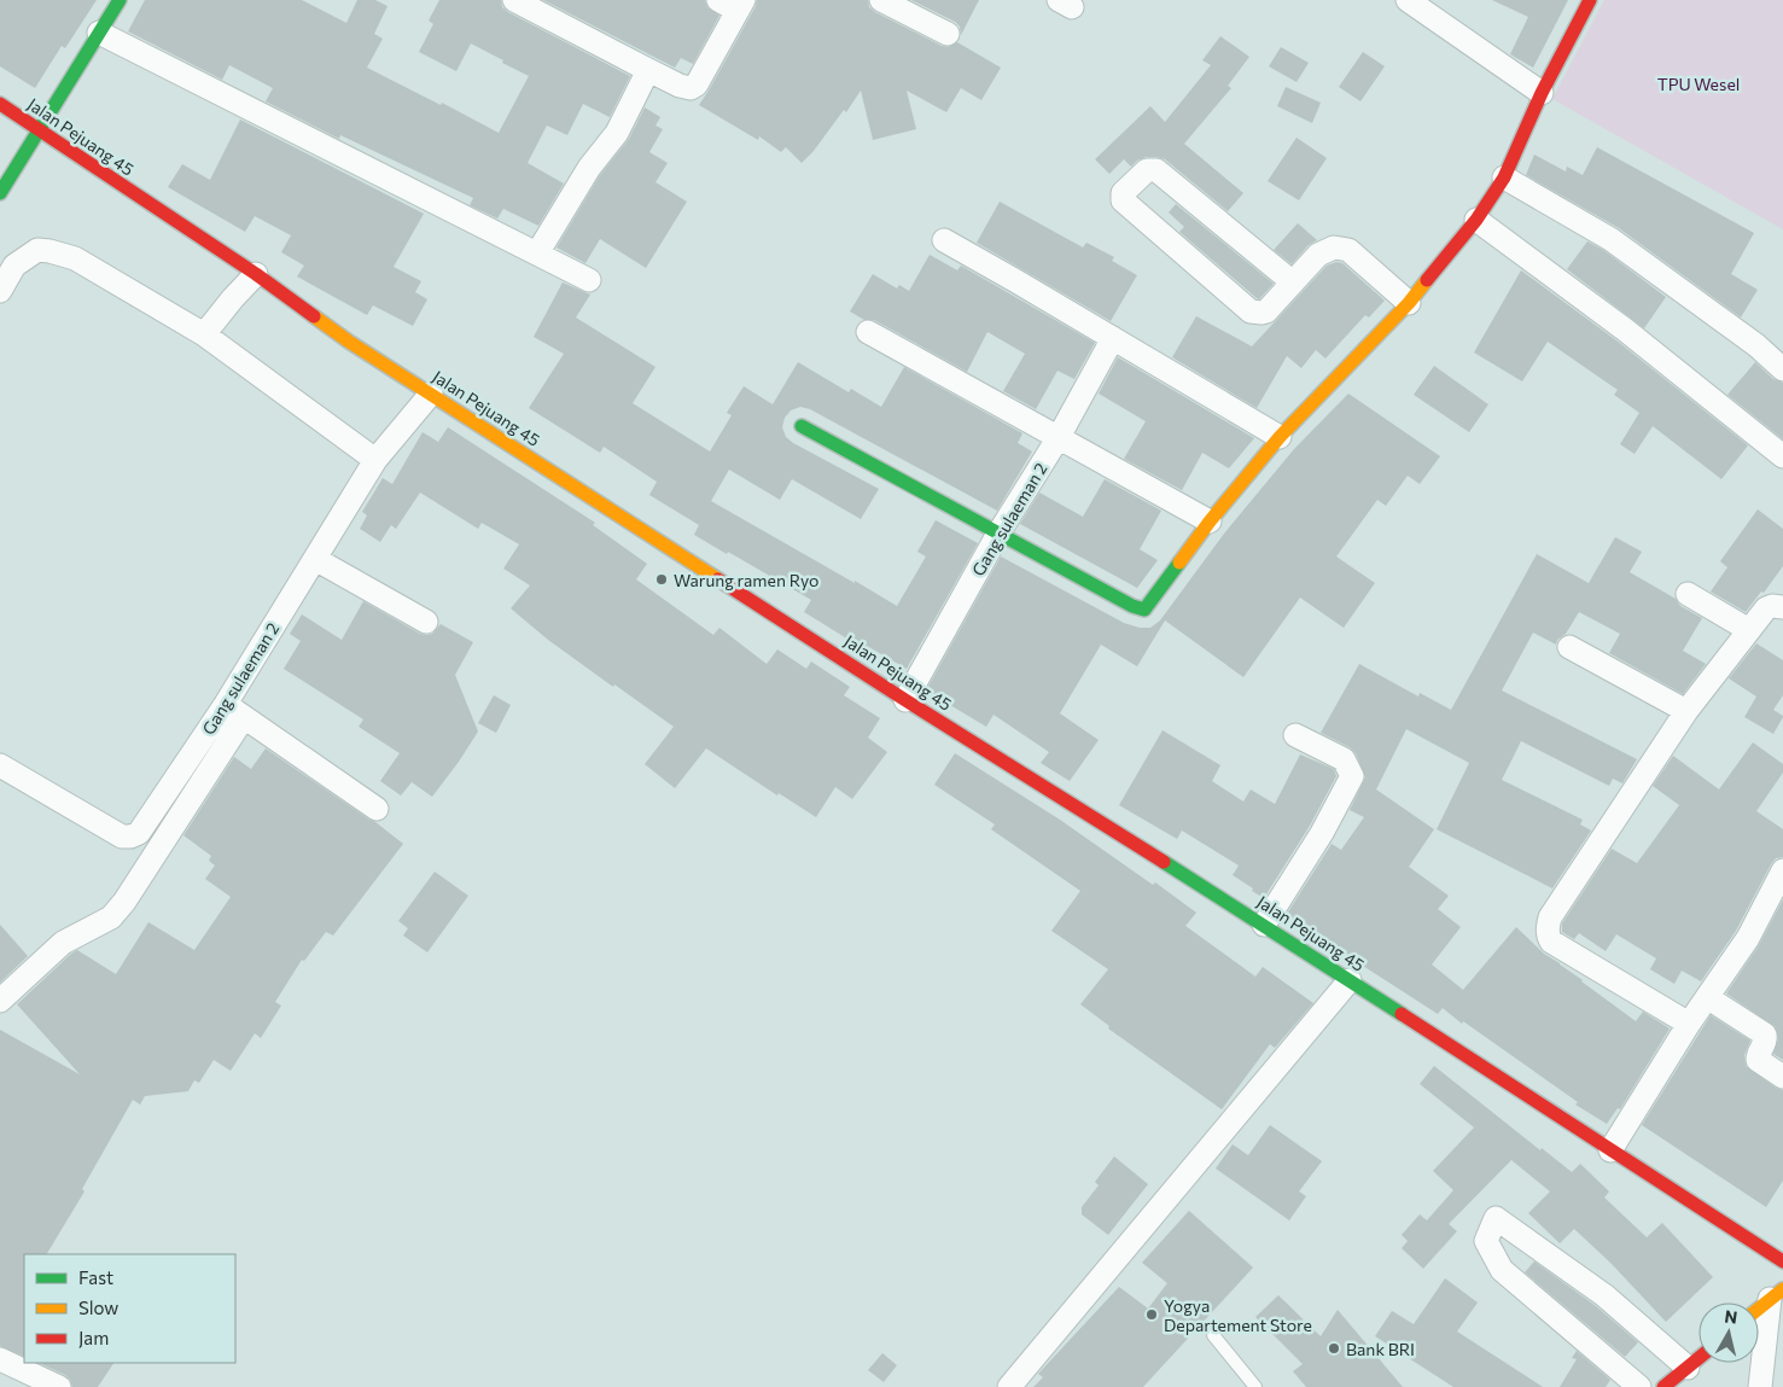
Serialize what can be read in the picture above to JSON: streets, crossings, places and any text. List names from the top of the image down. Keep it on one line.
{"streets":{"street":["Jalan Pejuang 45","Gang sulaeman 2"]},"crossings":[["Jalan Pejuang 45","Gang sulaeman 2"]],"parks":["TPU Wesel"],"places":["Warung ramen Ryo","Yogya Departement Store","Bank BRI"],"legend":["Fast","Slow","Jam"],"north":"top"}
